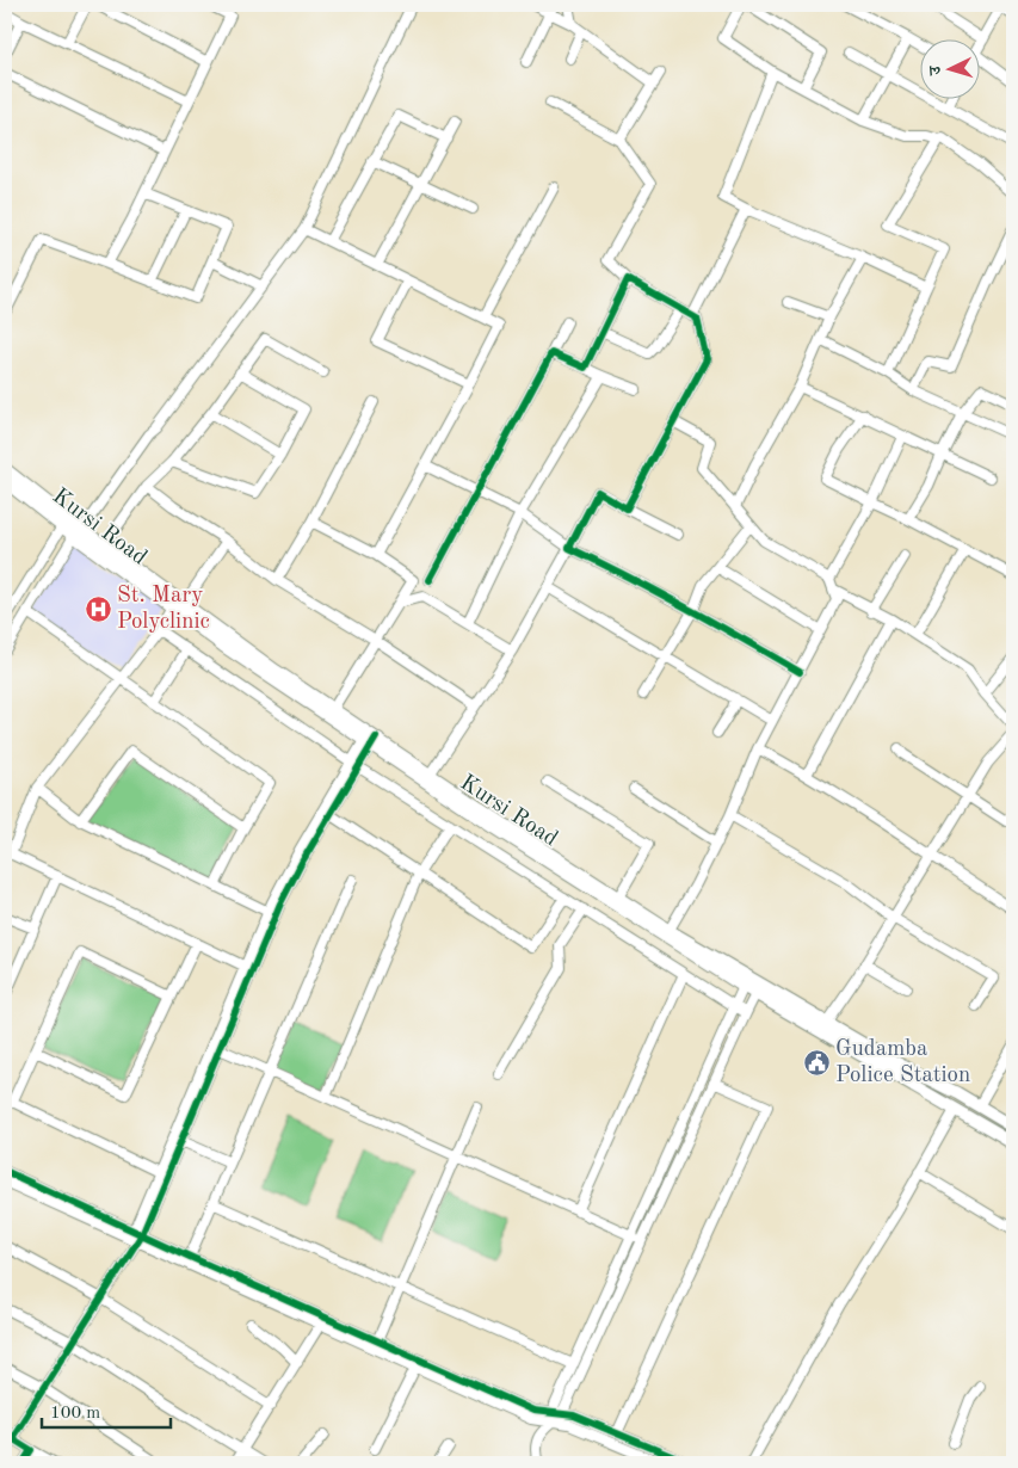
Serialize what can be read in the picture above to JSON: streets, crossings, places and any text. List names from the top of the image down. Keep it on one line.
{"streets":{"main road":["Kursi Road"]},"places":{"hospital":["St. Mary Polyclinic"],"public building":["Gudamba Police Station"]},"scale_bar":"100 m","north":"left"}
